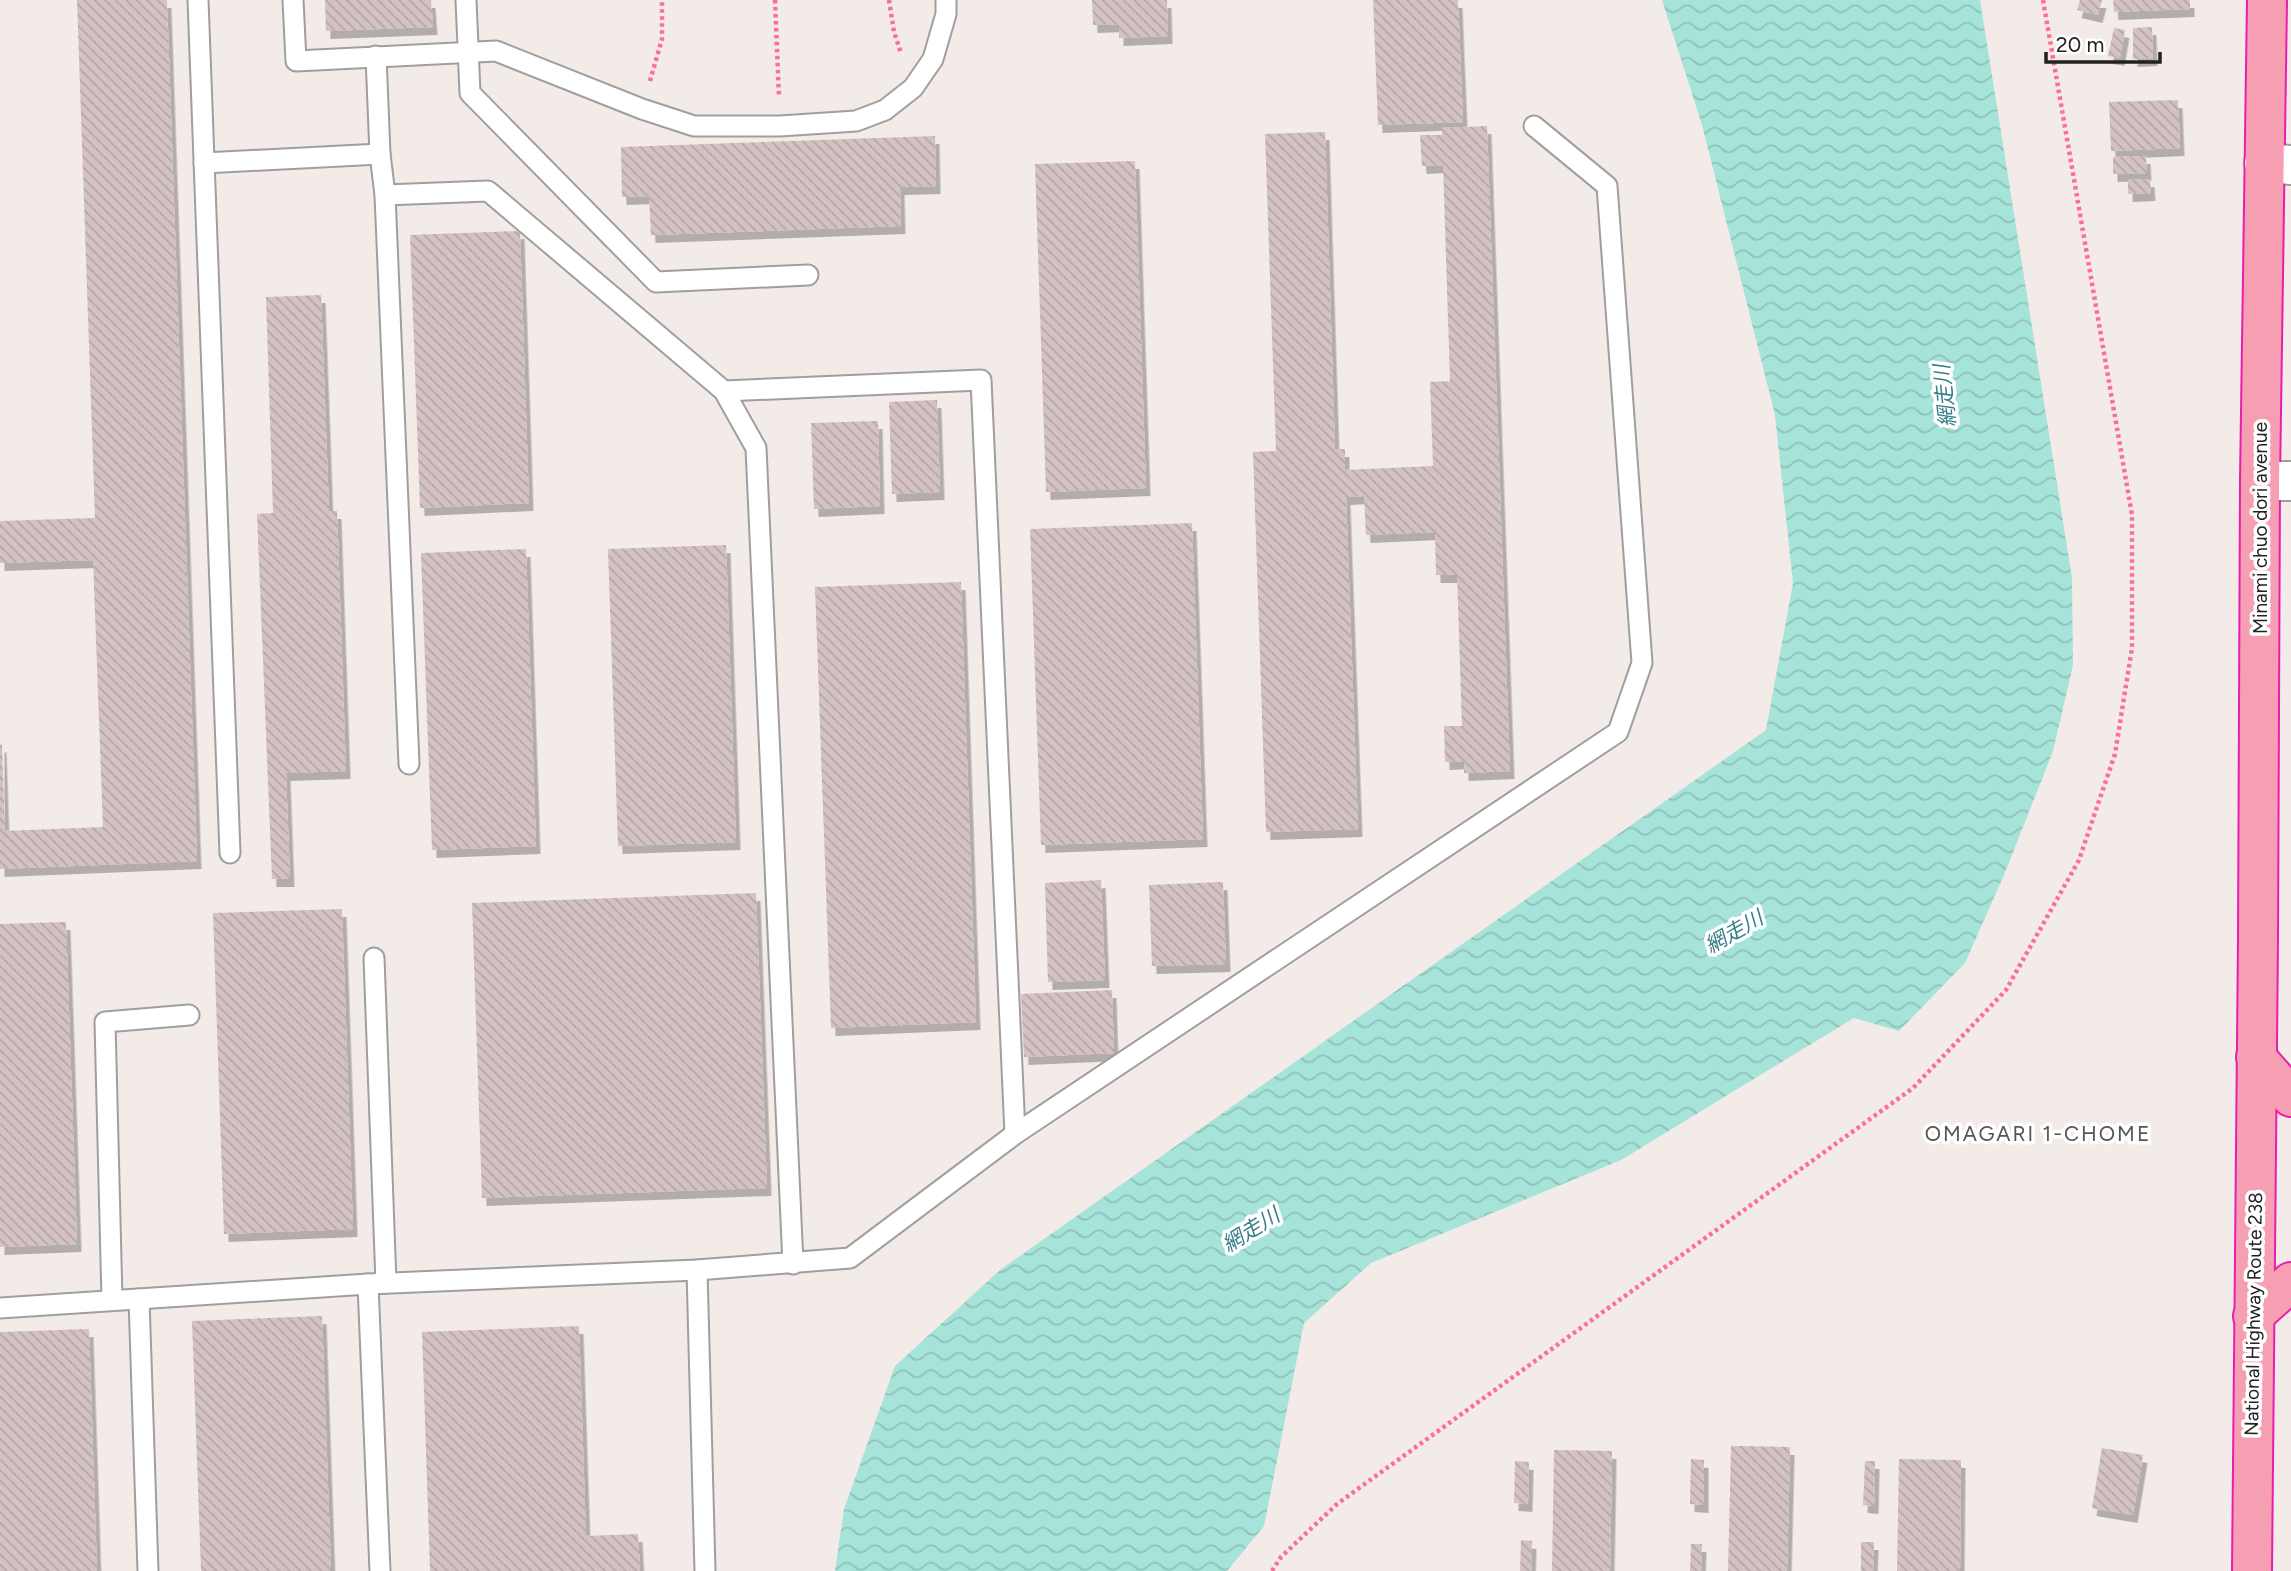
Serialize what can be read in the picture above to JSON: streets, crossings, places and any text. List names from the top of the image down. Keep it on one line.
{"streets":{"highway":["Minami chuo dori avenue","National Highway Route 238"]},"crossings":[["Minami chuo dori avenue","National Highway Route 238"]],"districts":["OMAGARI 1-CHOME"],"water":["網走川"],"scale_bar":"20 m"}
